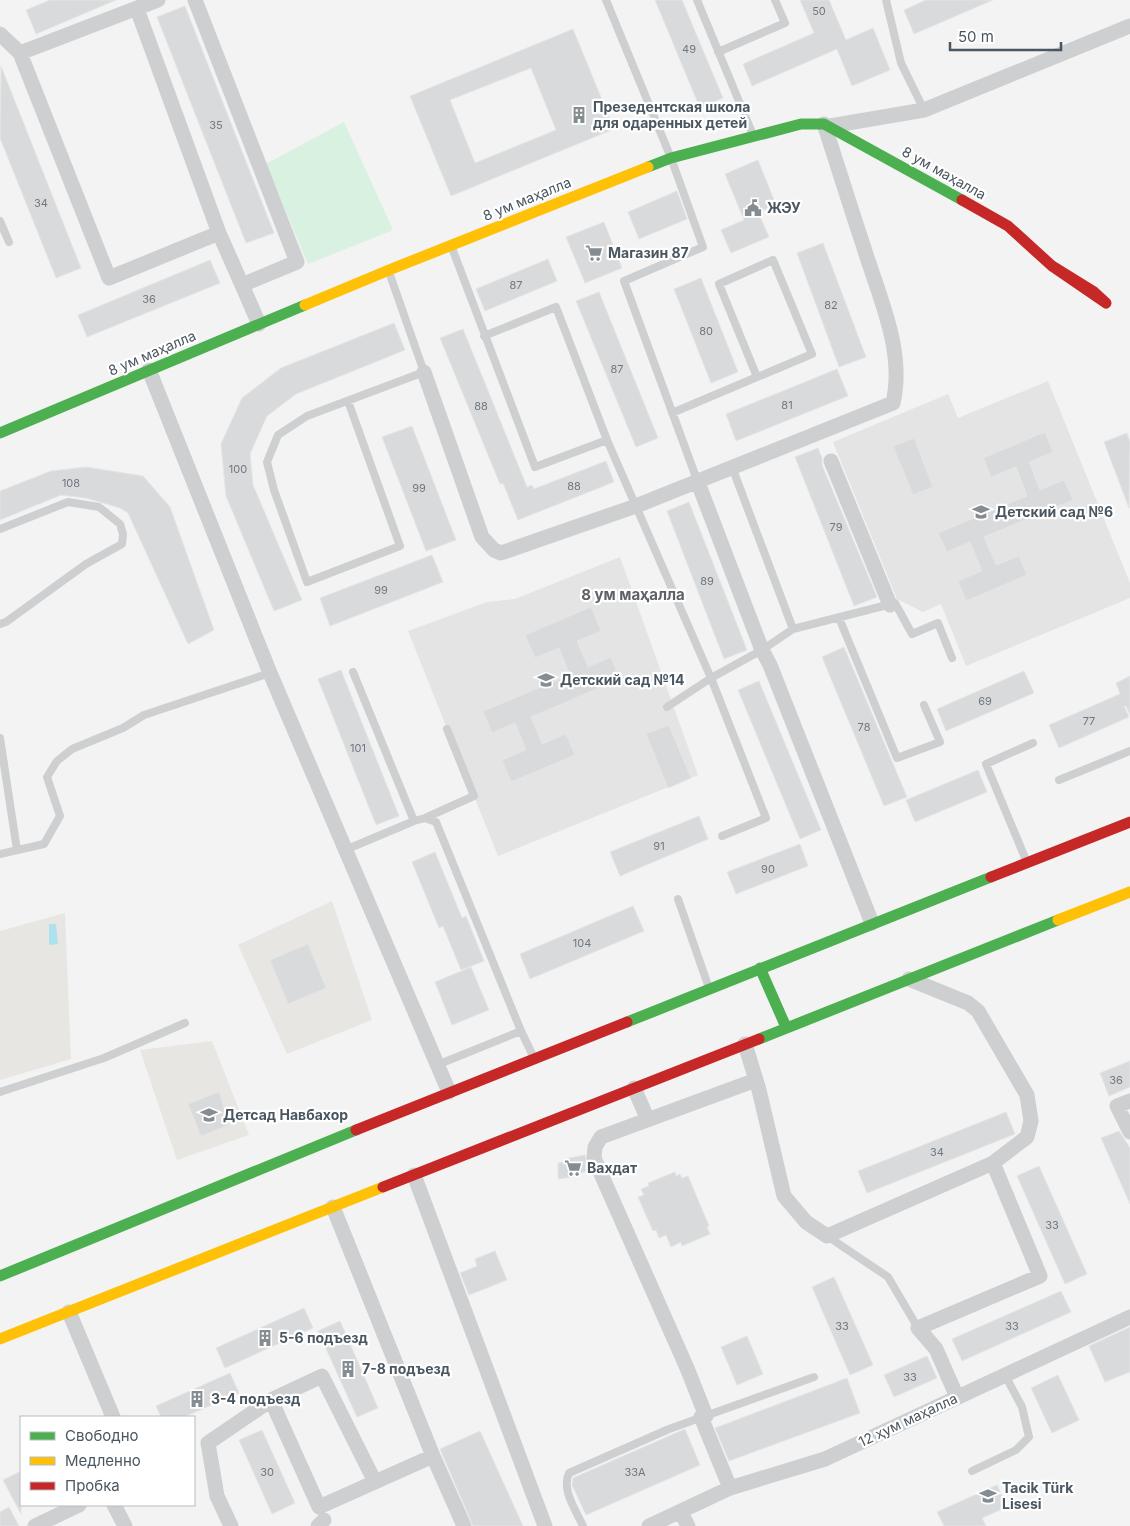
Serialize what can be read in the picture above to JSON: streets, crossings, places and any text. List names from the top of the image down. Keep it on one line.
{"streets":{"street":["8 ум маҳалла","12 ҳум маҳалла"]},"districts":["8 ум маҳалла"],"places":{"building":["Презедентская школа для одаренных детей","5-6 подъезд","7-8 подъезд","3-4 подъезд"],"public building":["ЖЭУ"],"supermarket":["Магазин 87","Вахдат"],"school or university":["Детский сад №6","Детский сад №14","Детсад Навбахор","Tacik Türk Lisesi"]},"house_numbers":["50","49","35","34","87","36","82","80","87","81","88","100","108","88","99","79","89","99","69","77","78","101","91","90","104","36","34","33","33","33","33","30","33А"],"legend":["Свободно","Медленно","Пробка"],"scale_bar":"50 m"}
